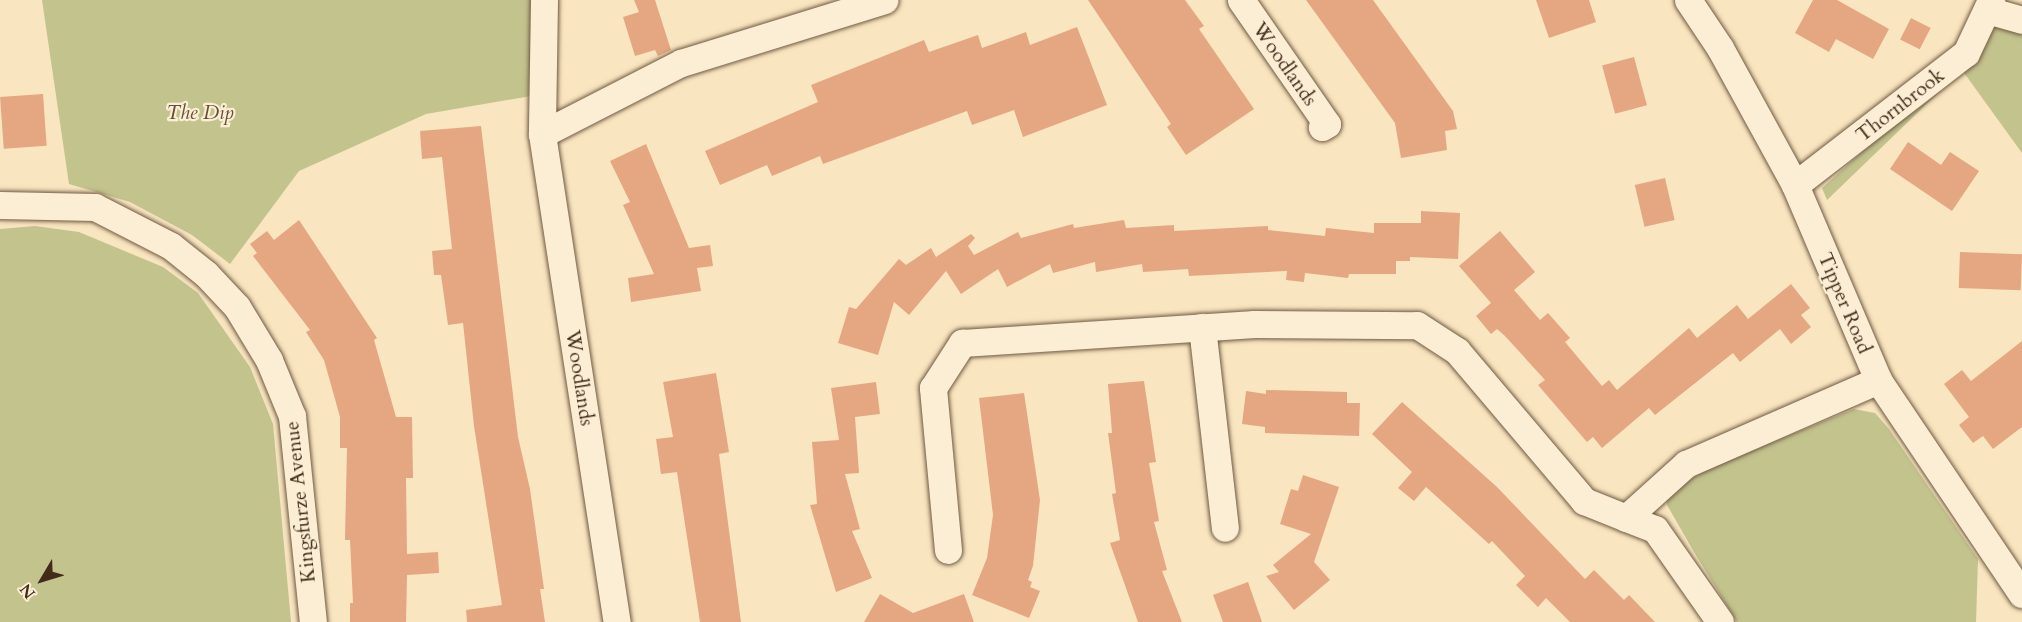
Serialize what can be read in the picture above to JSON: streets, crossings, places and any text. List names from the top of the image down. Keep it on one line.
{"streets":{"street":["Woodlands","Thornbrook","Tipper Road","Kingsfurze Avenue"]},"crossings":[["Thornbrook","Tipper Road"]],"parks":["The Dip"],"north":"bottom left"}
